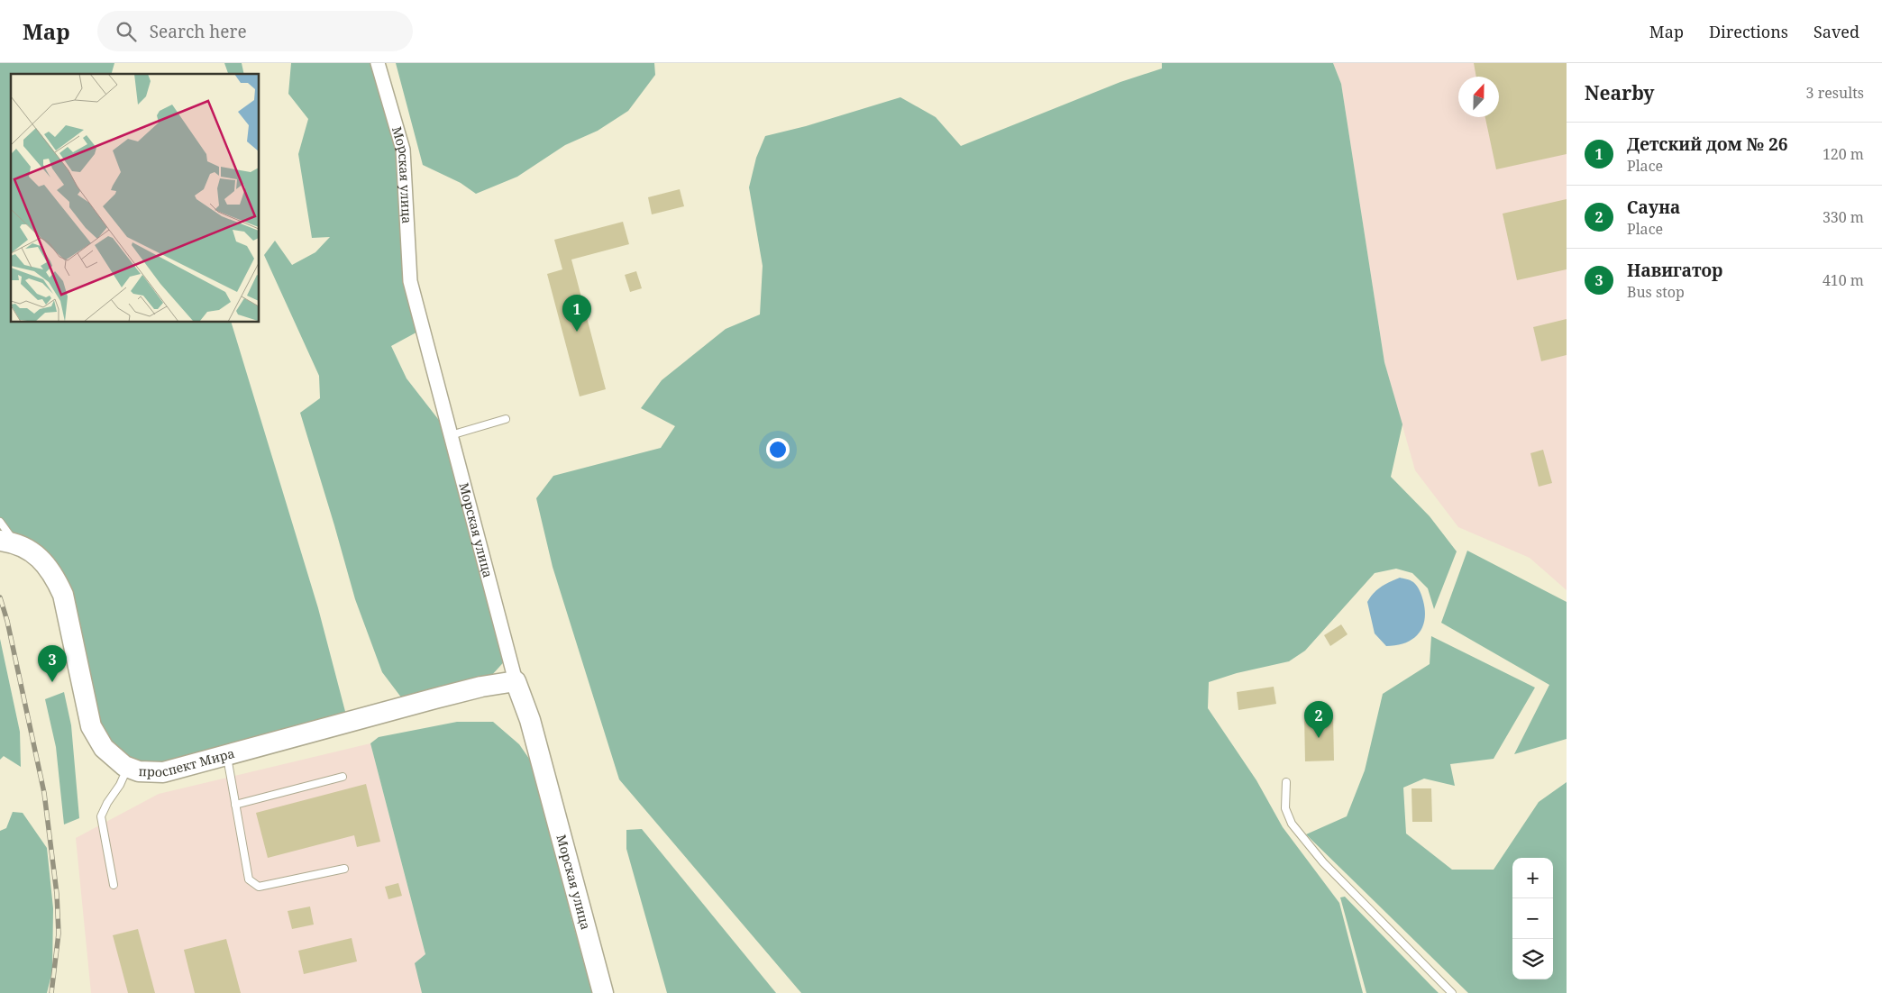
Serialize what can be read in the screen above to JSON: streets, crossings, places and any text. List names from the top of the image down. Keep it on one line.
{"streets":{"main road":["Морская улица","проспект Мира"]},"crossings":[["Морская улица","проспект Мира"]],"north":"top","page":{"header":"Map","search":"Search here","nav":["Map","Directions","Saved"],"heading":["Nearby","3 results"],"list":[{"mark":"1","name":"Детский дом № 26","note":"Place","value":"120 m"},{"mark":"2","name":"Сауна","note":"Place","value":"330 m"},{"mark":"3","name":"Навигатор","note":"Bus stop","value":"410 m"}],"pins":["1","3","2"],"map_buttons":["+","−"]}}
